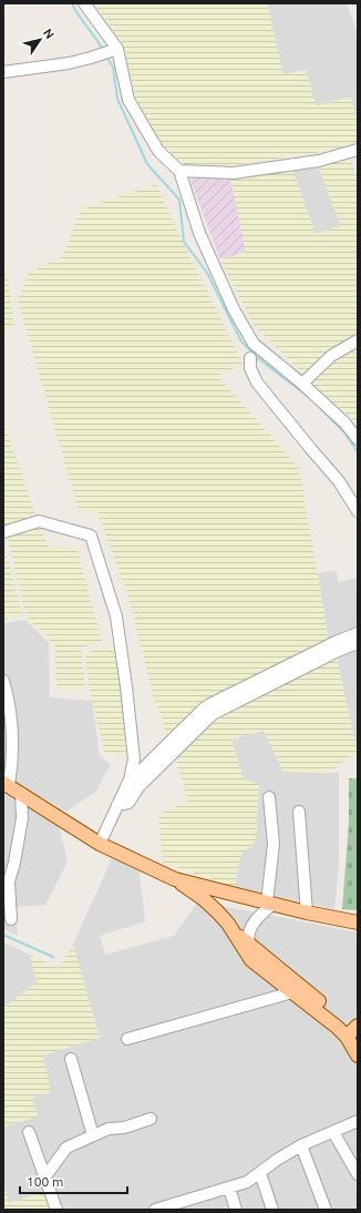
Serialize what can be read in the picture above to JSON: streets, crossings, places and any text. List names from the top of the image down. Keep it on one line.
{"scale_bar":"100 m","north":"top right"}
